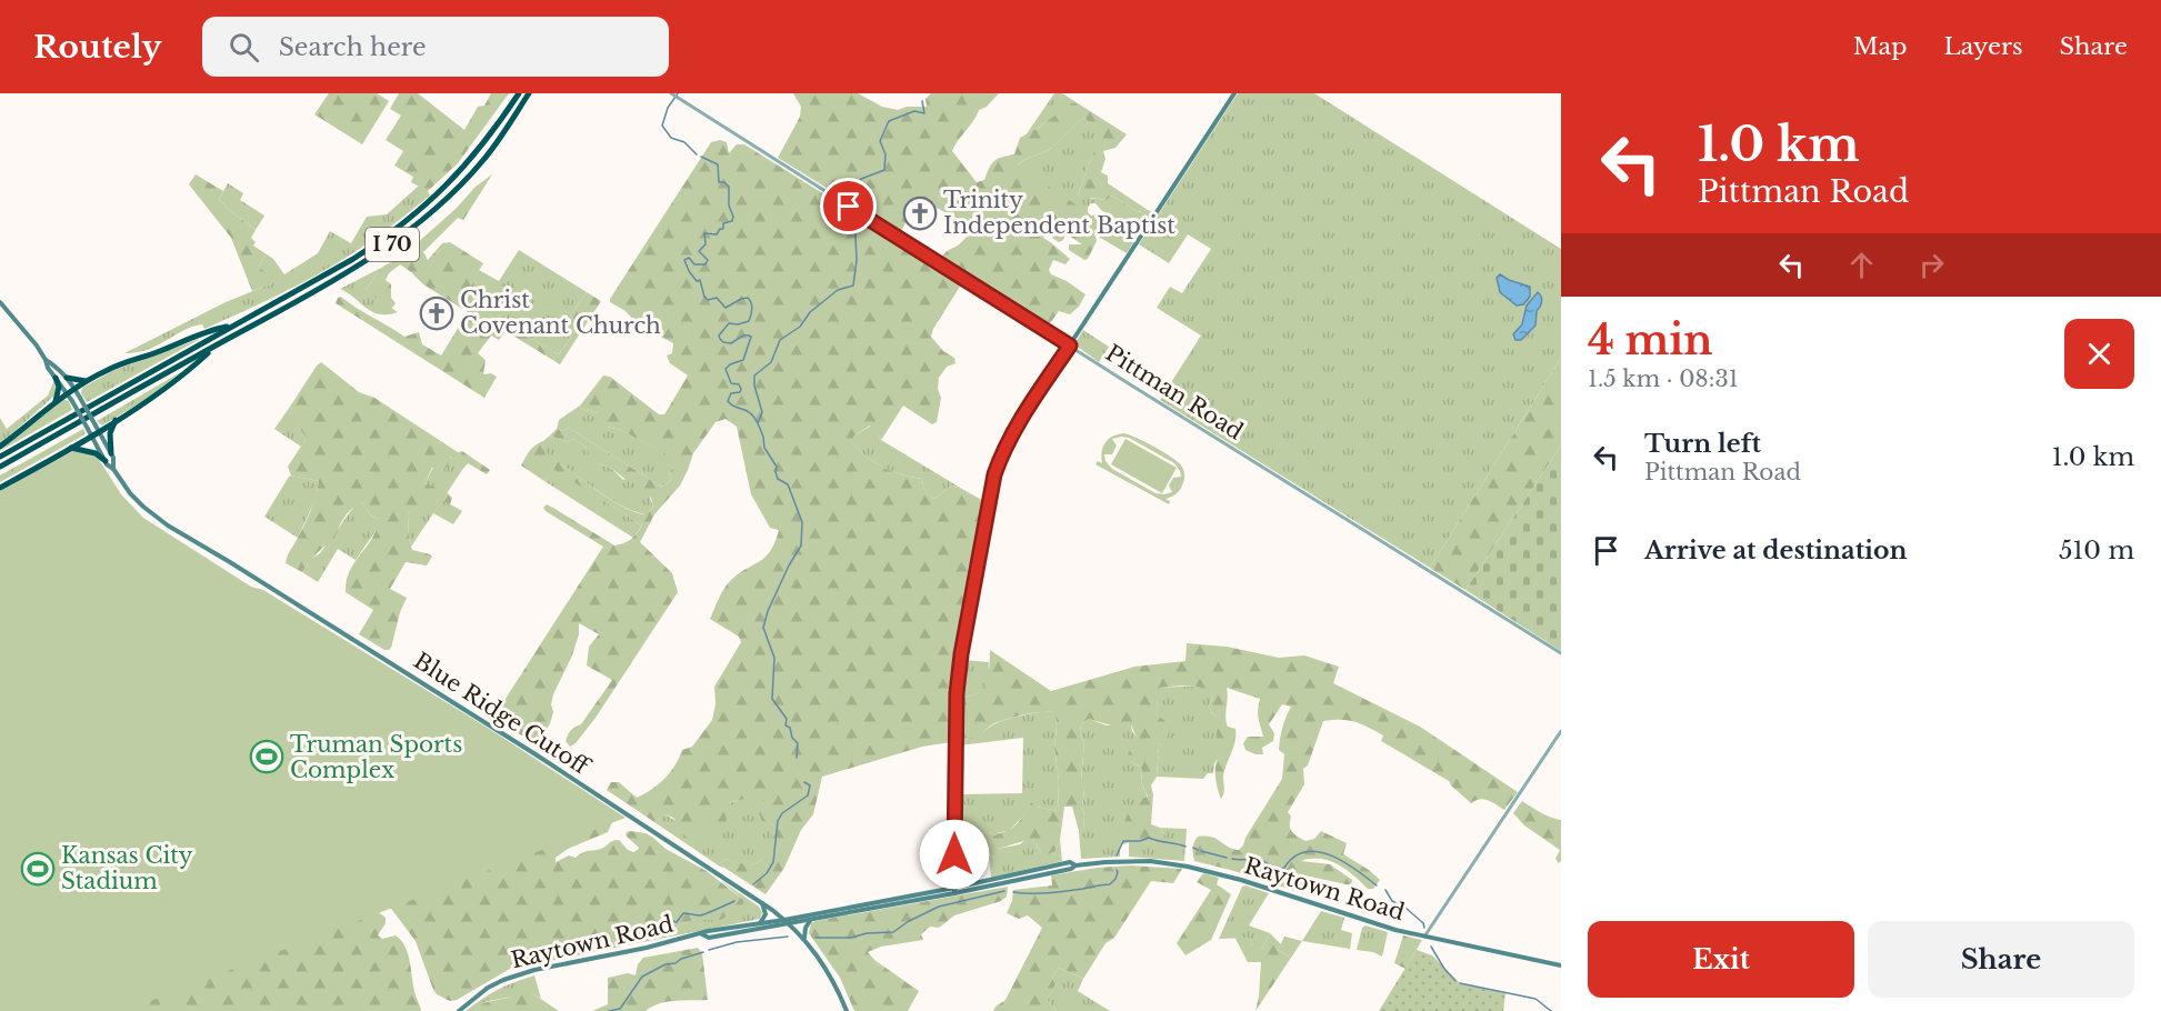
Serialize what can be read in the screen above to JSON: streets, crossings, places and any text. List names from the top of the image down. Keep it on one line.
{"streets":{"highway":["I 70"],"main road":["Blue Ridge Cutoff","Raytown Road"],"street":["Pittman Road"]},"crossings":[["Blue Ridge Cutoff","Raytown Road"]],"places":{"church":["Trinity Independent Baptist","Christ Covenant Church"],"sports":["Truman Sports Complex","Kansas City Stadium"]},"page":{"header":"Routely","search":"Search here","nav":["Map","Layers","Share"],"turn":["1.0 km","Pittman Road"],"heading":["4 min","1.5 km · 08:31"],"list":[{"name":"Turn left","note":"Pittman Road","value":"1.0 km"},{"name":"Arrive at destination","value":"510 m"}],"buttons":["Exit","Share"]}}
